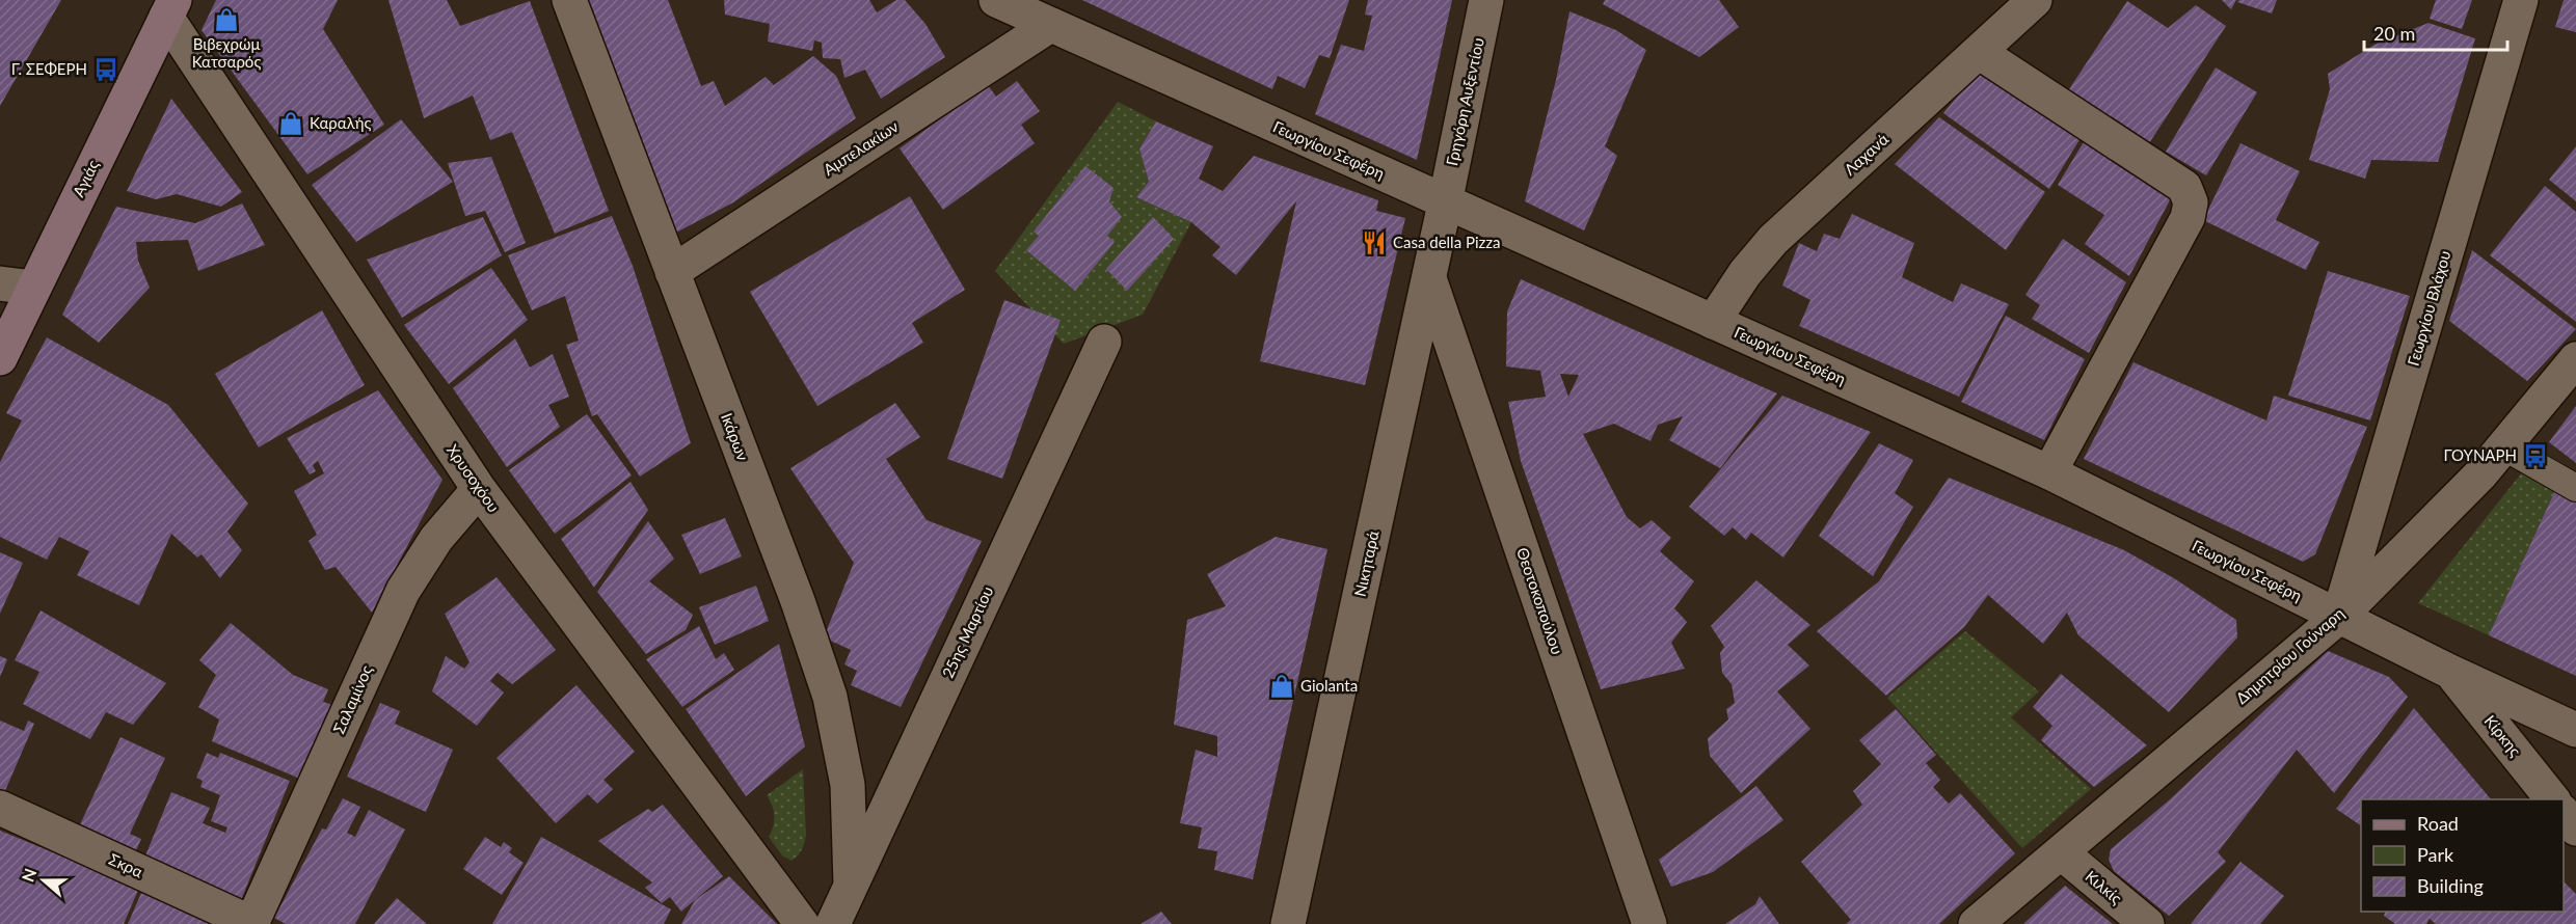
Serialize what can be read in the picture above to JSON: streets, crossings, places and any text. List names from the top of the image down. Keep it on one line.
{"streets":{"main road":["Αγιάς"],"street":["Γρηγόρη Αυξεντίου","Αμπελακίων","Γεωργίου Σεφέρη","Λαχανά","Γεωργίου Βλάχου","Ικάρων","Χρυσοχόου","Νικηταρά","Θεοτοκοπούλου","25ης Μαρτίου","Δημητρίου Γούναρη","Σαλαμίνος","Κίρκης","Σκρα","Κιλκίς"]},"crossings":[["Γρηγόρη Αυξεντίου","Γεωργίου Σεφέρη"],["Γρηγόρη Αυξεντίου","Νικηταρά"],["Αμπελακίων","Γεωργίου Σεφέρη"],["Αμπελακίων","Ικάρων"],["Γεωργίου Σεφέρη","Λαχανά"],["Γεωργίου Σεφέρη","Γεωργίου Βλάχου"],["Γεωργίου Σεφέρη","Νικηταρά"],["Γεωργίου Σεφέρη","Δημητρίου Γούναρη"],["Γεωργίου Σεφέρη","Κίρκης"],["Αγιάς","Χρυσοχόου"],["Γεωργίου Βλάχου","Δημητρίου Γούναρη"],["Ικάρων","25ης Μαρτίου"],["Χρυσοχόου","Σαλαμίνος"],["Νικηταρά","Θεοτοκοπούλου"],["Δημητρίου Γούναρη","Κιλκίς"],["Σαλαμίνος","Σκρα"]],"places":{"shop":["Βιβεχρώμ Κατσαρός","Καραλής","Giolanta"],"bus stop":["Γ. ΣΕΦΕΡΗ","ΓΟΥΝΑΡΗ"],"restaurant":["Casa della Pizza"]},"legend":["Road","Park","Building"],"scale_bar":"20 m","north":"left"}
